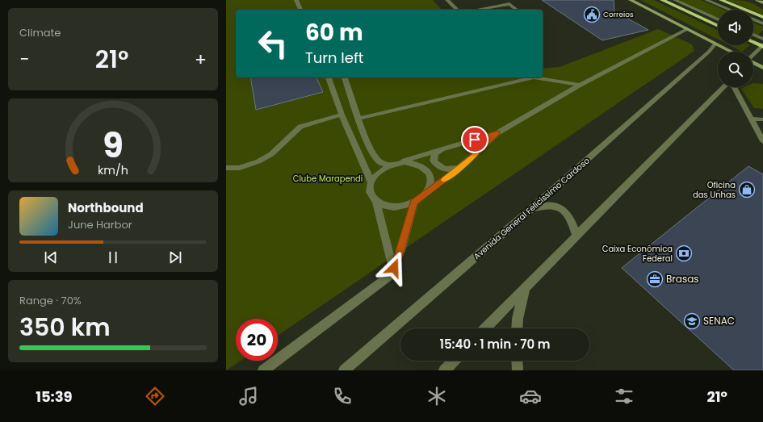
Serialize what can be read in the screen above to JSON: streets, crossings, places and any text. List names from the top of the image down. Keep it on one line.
{"streets":{"street":["Avenida General Felicíssimo Cardoso"]},"parks":["Clube Marapendi"],"places":{"public building":["Correios"],"shop":["Oficina das Unhas"],"bank":["Caixa Econômica Federal"],"office":["Brasas"],"school or university":["SENAC"]},"page":{"tile":["Climate",["Range · 70%","350 km"]],"turn":["60 m","Turn left"],"heat":["−","21°","+"],"song":["Northbound","June Harbor"],"limit":"20","trip":"15:40 · 1 min · 70 m","tabs":["15:39","21°"],"gauge":["9","km/h"]}}
